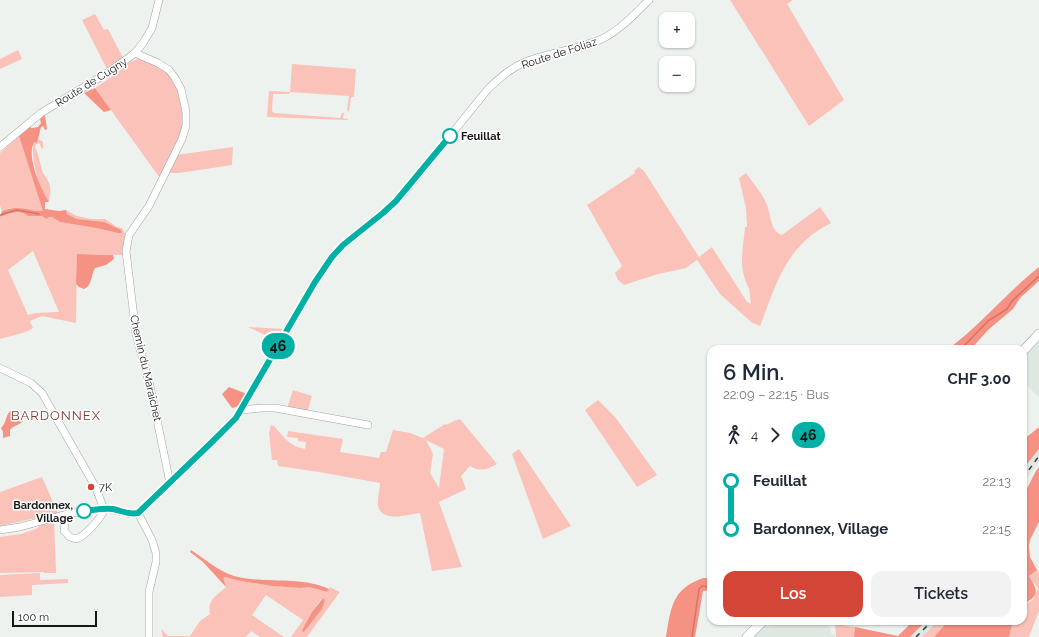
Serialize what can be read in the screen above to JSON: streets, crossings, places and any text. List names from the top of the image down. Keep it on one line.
{"streets":{"street":["Route de Foliaz","Route de Cugny","Chemin du Maraîchet"]},"crossings":[["Route de Foliaz","Chemin du Maraîchet"],["Route de Cugny","Chemin du Maraîchet"]],"districts":["BARDONNEX"],"places":["Feuillat","7K","Bardonnex, Village"],"lines":["bus line 46"],"scale_bar":"100 m","page":{"on_map":"46","map_buttons":["+","−"],"heading":["6 Min.","22:09 – 22:15 · Bus","CHF 3.00"],"legs":["4","46"],"list":[{"name":"Feuillat","value":"22:13"},{"name":"Bardonnex, Village","value":"22:15"}],"buttons":["Los","Tickets"],"scale":"100 m"}}
